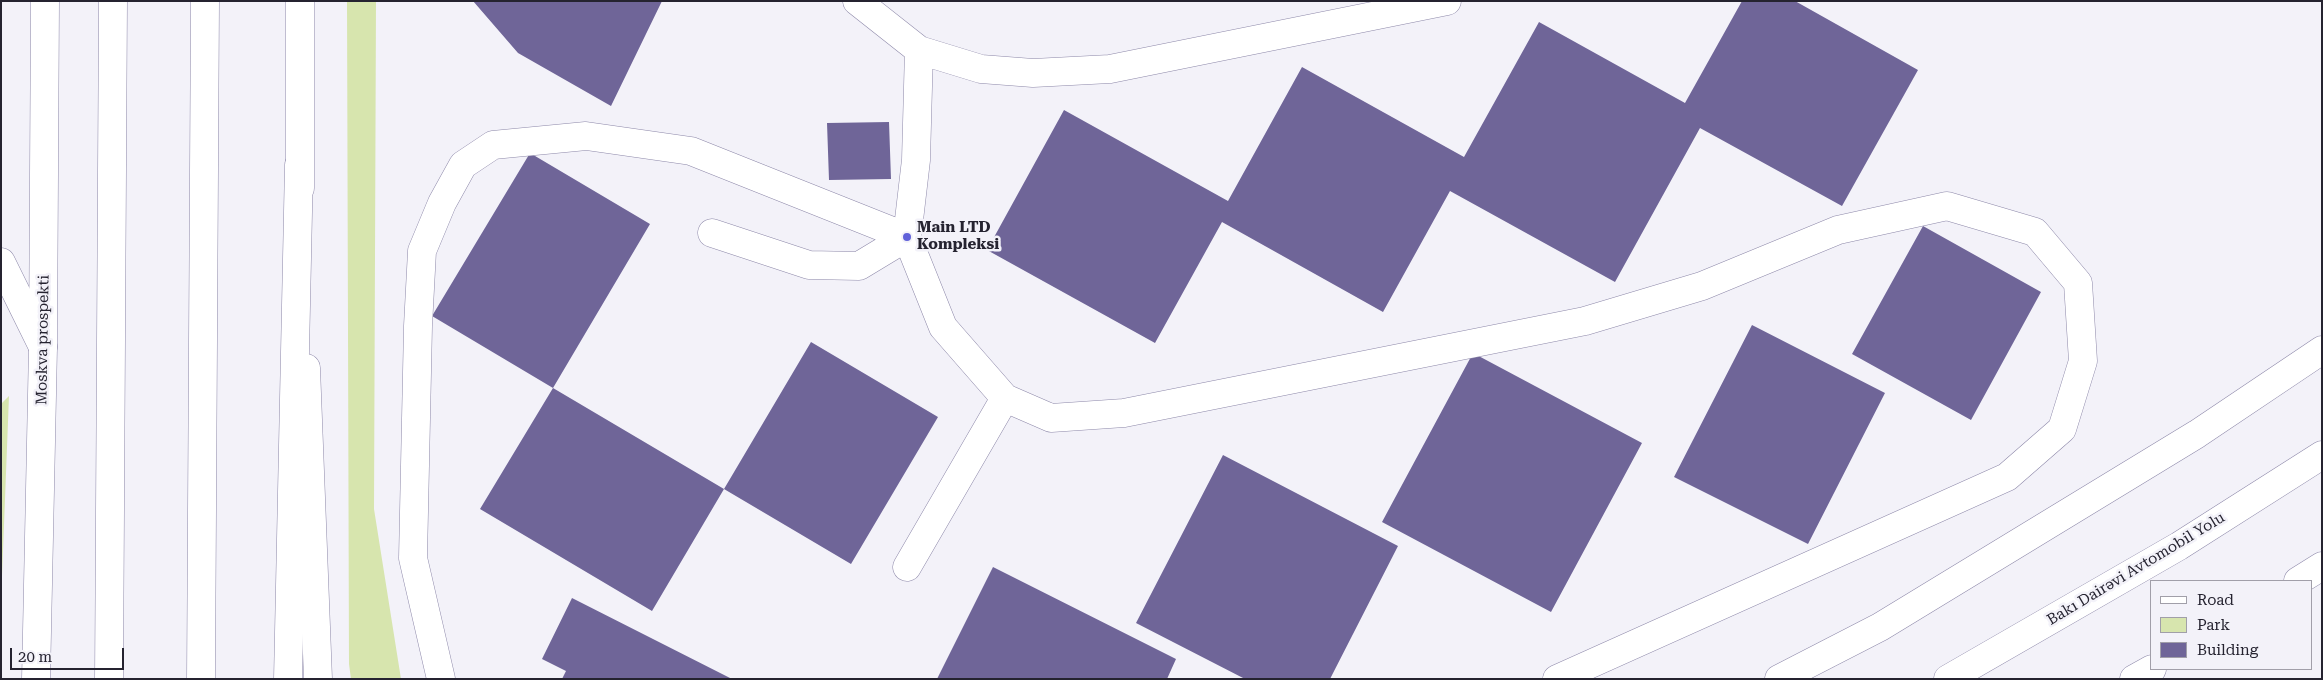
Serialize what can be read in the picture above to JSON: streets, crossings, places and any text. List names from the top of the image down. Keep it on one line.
{"streets":{"main road":["Moskva prospekti","Bakı Dairəvi Avtomobil Yolu"]},"places":["Main LTD Kompleksi"],"legend":["Road","Park","Building"],"scale_bar":"20 m"}
